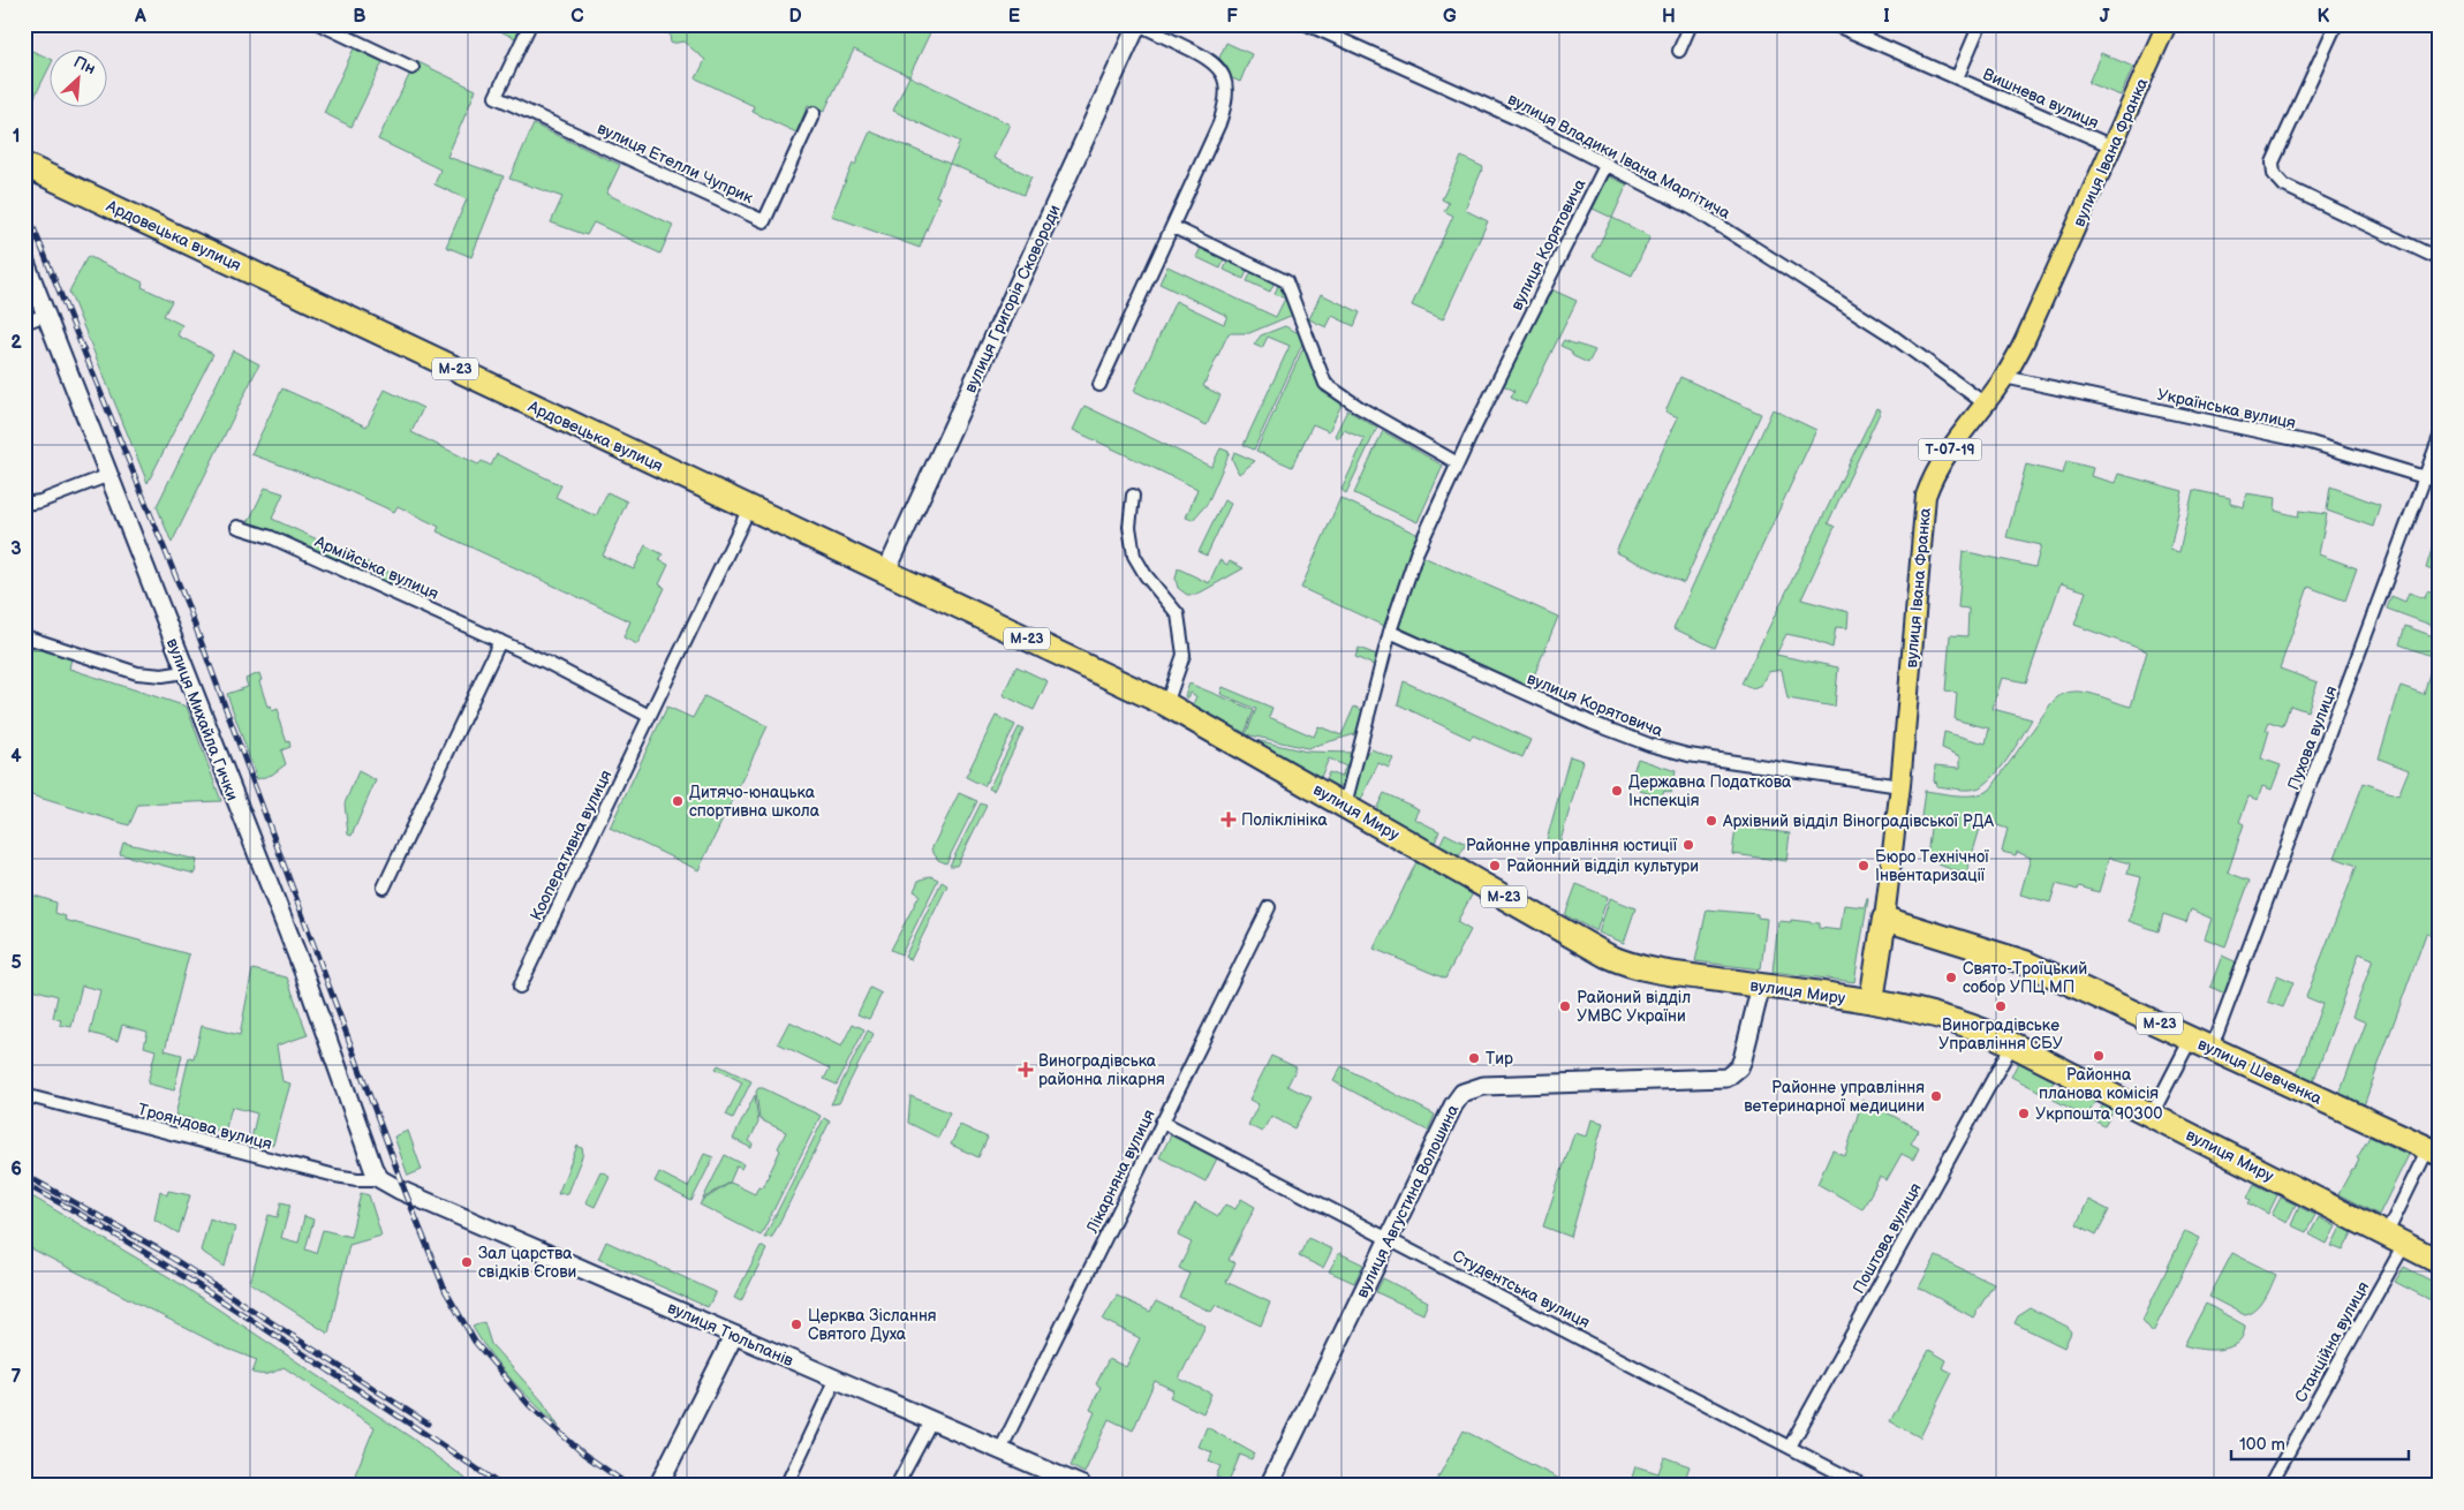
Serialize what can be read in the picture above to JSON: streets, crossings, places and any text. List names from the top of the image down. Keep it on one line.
{"streets":{"highway":["вулиця Івана Франка","Ардовецька вулиця","М-23","вулиця Миру","вулиця Шевченка"],"main road":["Т-07-19"],"street":["Вишнева вулиця","вулиця Владики Івана Маргітича","вулиця Етелли Чуприк","вулиця Корятовича","вулиця Григорія Сковороди","Українська вулиця","Армійська вулиця","вулиця Михайла Гички","Пухова вулиця","Кооперативна вулиця","Трояндова вулиця","Лікарняна вулиця","вулиця Августина Волошина","Поштова вулиця","Студентська вулиця","вулиця Тюльпанів","Станційна вулиця"]},"crossings":[["Вишнева вулиця","вулиця Івана Франка"],["вулиця Івана Франка","вулиця Владики Івана Маргітича"],["вулиця Івана Франка","вулиця Корятовича"],["вулиця Івана Франка","Українська вулиця"],["вулиця Івана Франка","вулиця Миру"],["вулиця Івана Франка","вулиця Шевченка"],["вулиця Владики Івана Маргітича","вулиця Корятовича"],["Ардовецька вулиця","вулиця Григорія Сковороди"],["Ардовецька вулиця","вулиця Миру"],["Ардовецька вулиця","Кооперативна вулиця"],["вулиця Корятовича","вулиця Миру"],["Українська вулиця","Пухова вулиця"],["Армійська вулиця","Кооперативна вулиця"],["вулиця Михайла Гички","Трояндова вулиця"],["вулиця Михайла Гички","вулиця Тюльпанів"],["Пухова вулиця","вулиця Шевченка"],["вулиця Миру","вулиця Августина Волошина"],["вулиця Миру","Поштова вулиця"],["вулиця Миру","Станційна вулиця"],["вулиця Шевченка","Станційна вулиця"],["Трояндова вулиця","вулиця Тюльпанів"],["Лікарняна вулиця","Студентська вулиця"],["Лікарняна вулиця","вулиця Тюльпанів"],["вулиця Августина Волошина","Студентська вулиця"],["Поштова вулиця","Студентська вулиця"]],"places":{"other":["Державна Податкова Інспекція","Дитячо-юнацька спортивна школа","Архівний відділ Віноградівської РДА","Районне управління юстиції","Районний відділ культури","Бюро Технічної Інвентаризації","Свято-Троїцький собор УПЦ МП","Районий відділ УМВС України","Виноградівське Управління СБУ","Районна планова комісія","Тир","Районне управління ветеринарної медицини","Укрпошта 90300","Зал царства свідків Єгови","Церква Зіслання Святого Духа"],"health":["Поліклініка","Виноградівська районна лікарня"]},"scale_bar":"100 m","north":"top right","grid":{"columns":["A","B","C","D","E","F","G","H","I","J","K"],"rows":["1","2","3","4","5","6","7"]}}
